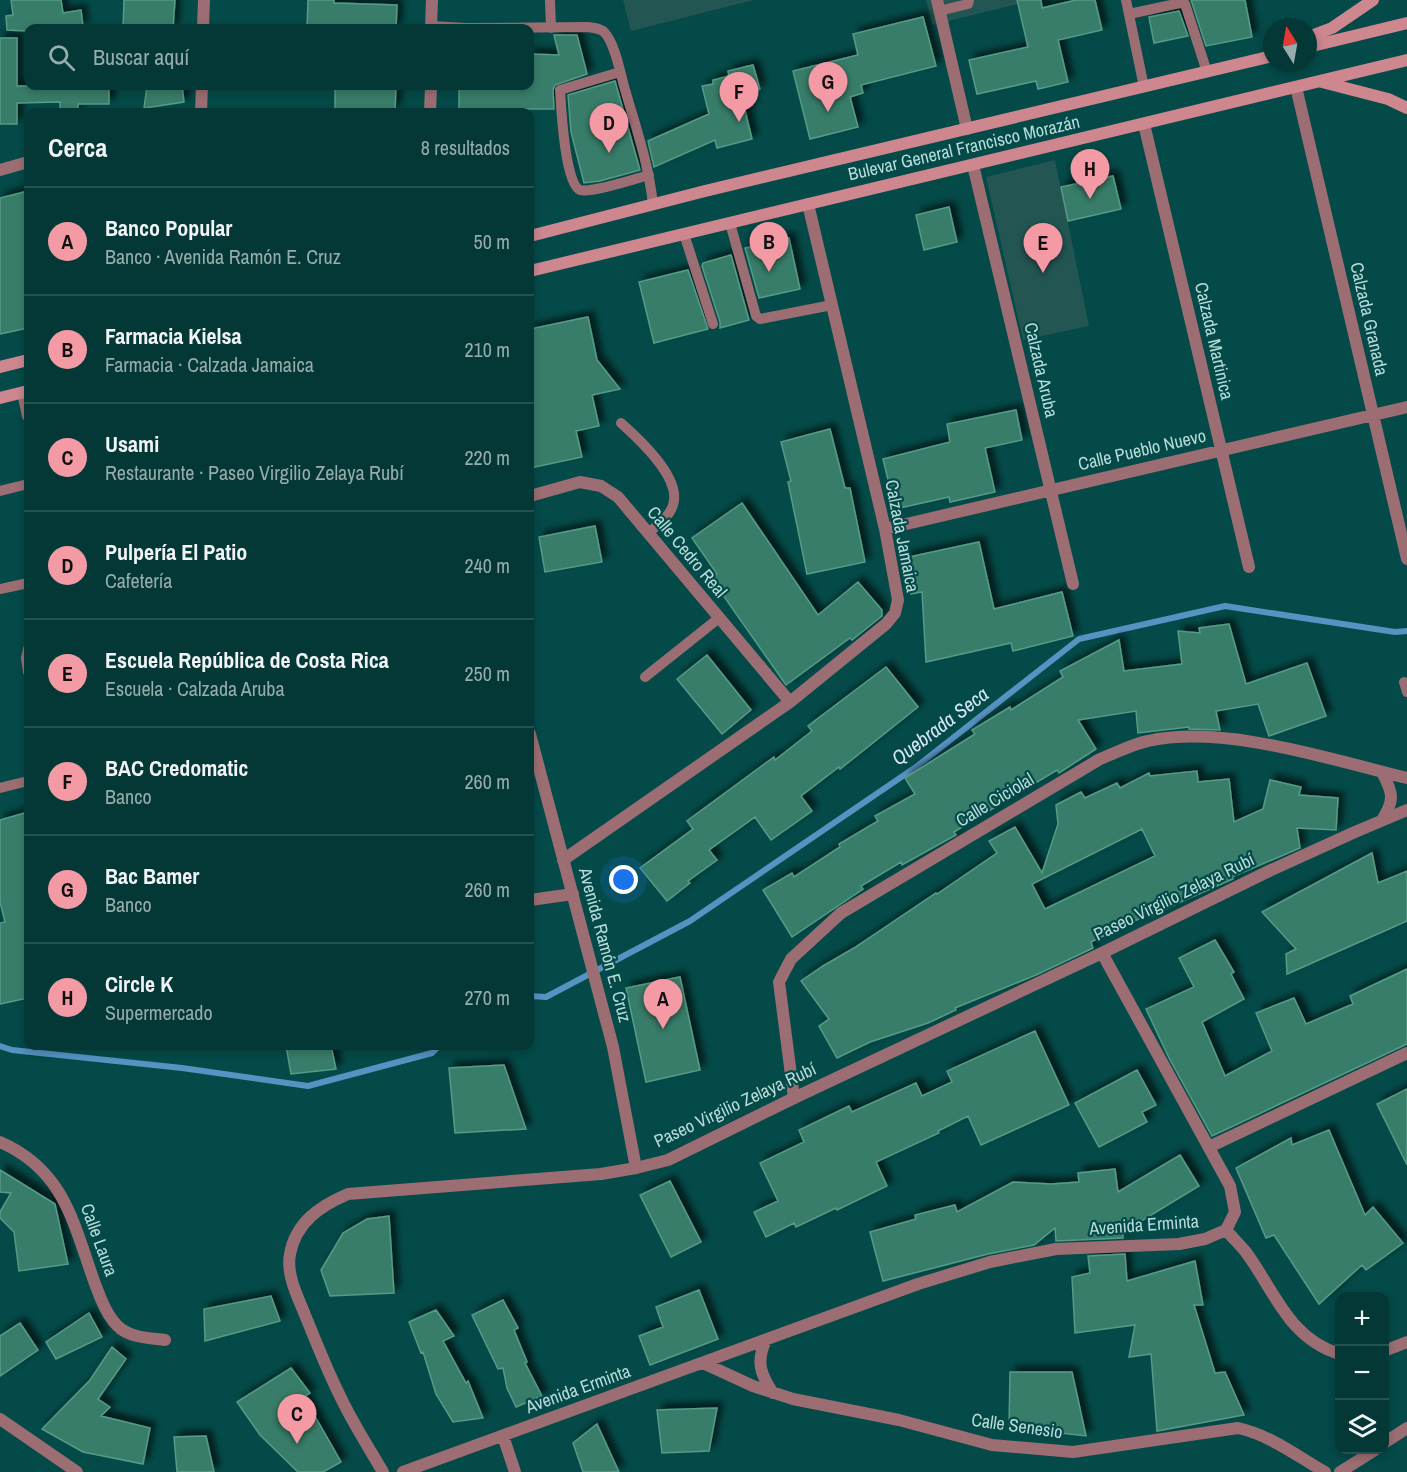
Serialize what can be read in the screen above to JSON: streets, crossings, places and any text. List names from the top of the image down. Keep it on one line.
{"streets":{"main road":["Bulevar General Francisco Morazán"],"street":["Calzada Granada","Calzada Martinica","Calzada Aruba","Calle Pueblo Nuevo","Calzada Jamaica","Calle Cedro Real","Calle Ciciolal","Paseo Virgilio Zelaya Rubí","Avenida Ramón E. Cruz","Avenida Erminta","Calle Laura","Calle Senesio"]},"crossings":[["Bulevar General Francisco Morazán","Calzada Granada"],["Bulevar General Francisco Morazán","Calzada Martinica"],["Bulevar General Francisco Morazán","Calzada Aruba"],["Bulevar General Francisco Morazán","Calzada Jamaica"],["Calzada Granada","Calle Pueblo Nuevo"],["Calzada Martinica","Calle Pueblo Nuevo"],["Calzada Aruba","Calle Pueblo Nuevo"],["Calle Pueblo Nuevo","Calzada Jamaica"],["Calzada Jamaica","Calle Cedro Real"],["Calzada Jamaica","Avenida Ramón E. Cruz"],["Calle Ciciolal","Paseo Virgilio Zelaya Rubí"],["Paseo Virgilio Zelaya Rubí","Avenida Ramón E. Cruz"],["Paseo Virgilio Zelaya Rubí","Avenida Erminta"],["Avenida Erminta","Calle Senesio"]],"water":["Quebrada Seca"],"north":"top","page":{"search":"Buscar aquí","pins":["G","F","D","H","B","E","A","C"],"heading":["Cerca","8 resultados"],"list":[{"mark":"A","name":"Banco Popular","note":"Banco · Avenida Ramón E. Cruz","value":"50 m"},{"mark":"B","name":"Farmacia Kielsa","note":"Farmacia · Calzada Jamaica","value":"210 m"},{"mark":"C","name":"Usami","note":"Restaurante · Paseo Virgilio Zelaya Rubí","value":"220 m"},{"mark":"D","name":"Pulpería El Patio","note":"Cafetería","value":"240 m"},{"mark":"E","name":"Escuela República de Costa Rica","note":"Escuela · Calzada Aruba","value":"250 m"},{"mark":"F","name":"BAC Credomatic","note":"Banco","value":"260 m"},{"mark":"G","name":"Bac Bamer","note":"Banco","value":"260 m"},{"mark":"H","name":"Circle K","note":"Supermercado","value":"270 m"}],"map_buttons":["+","−"]}}
